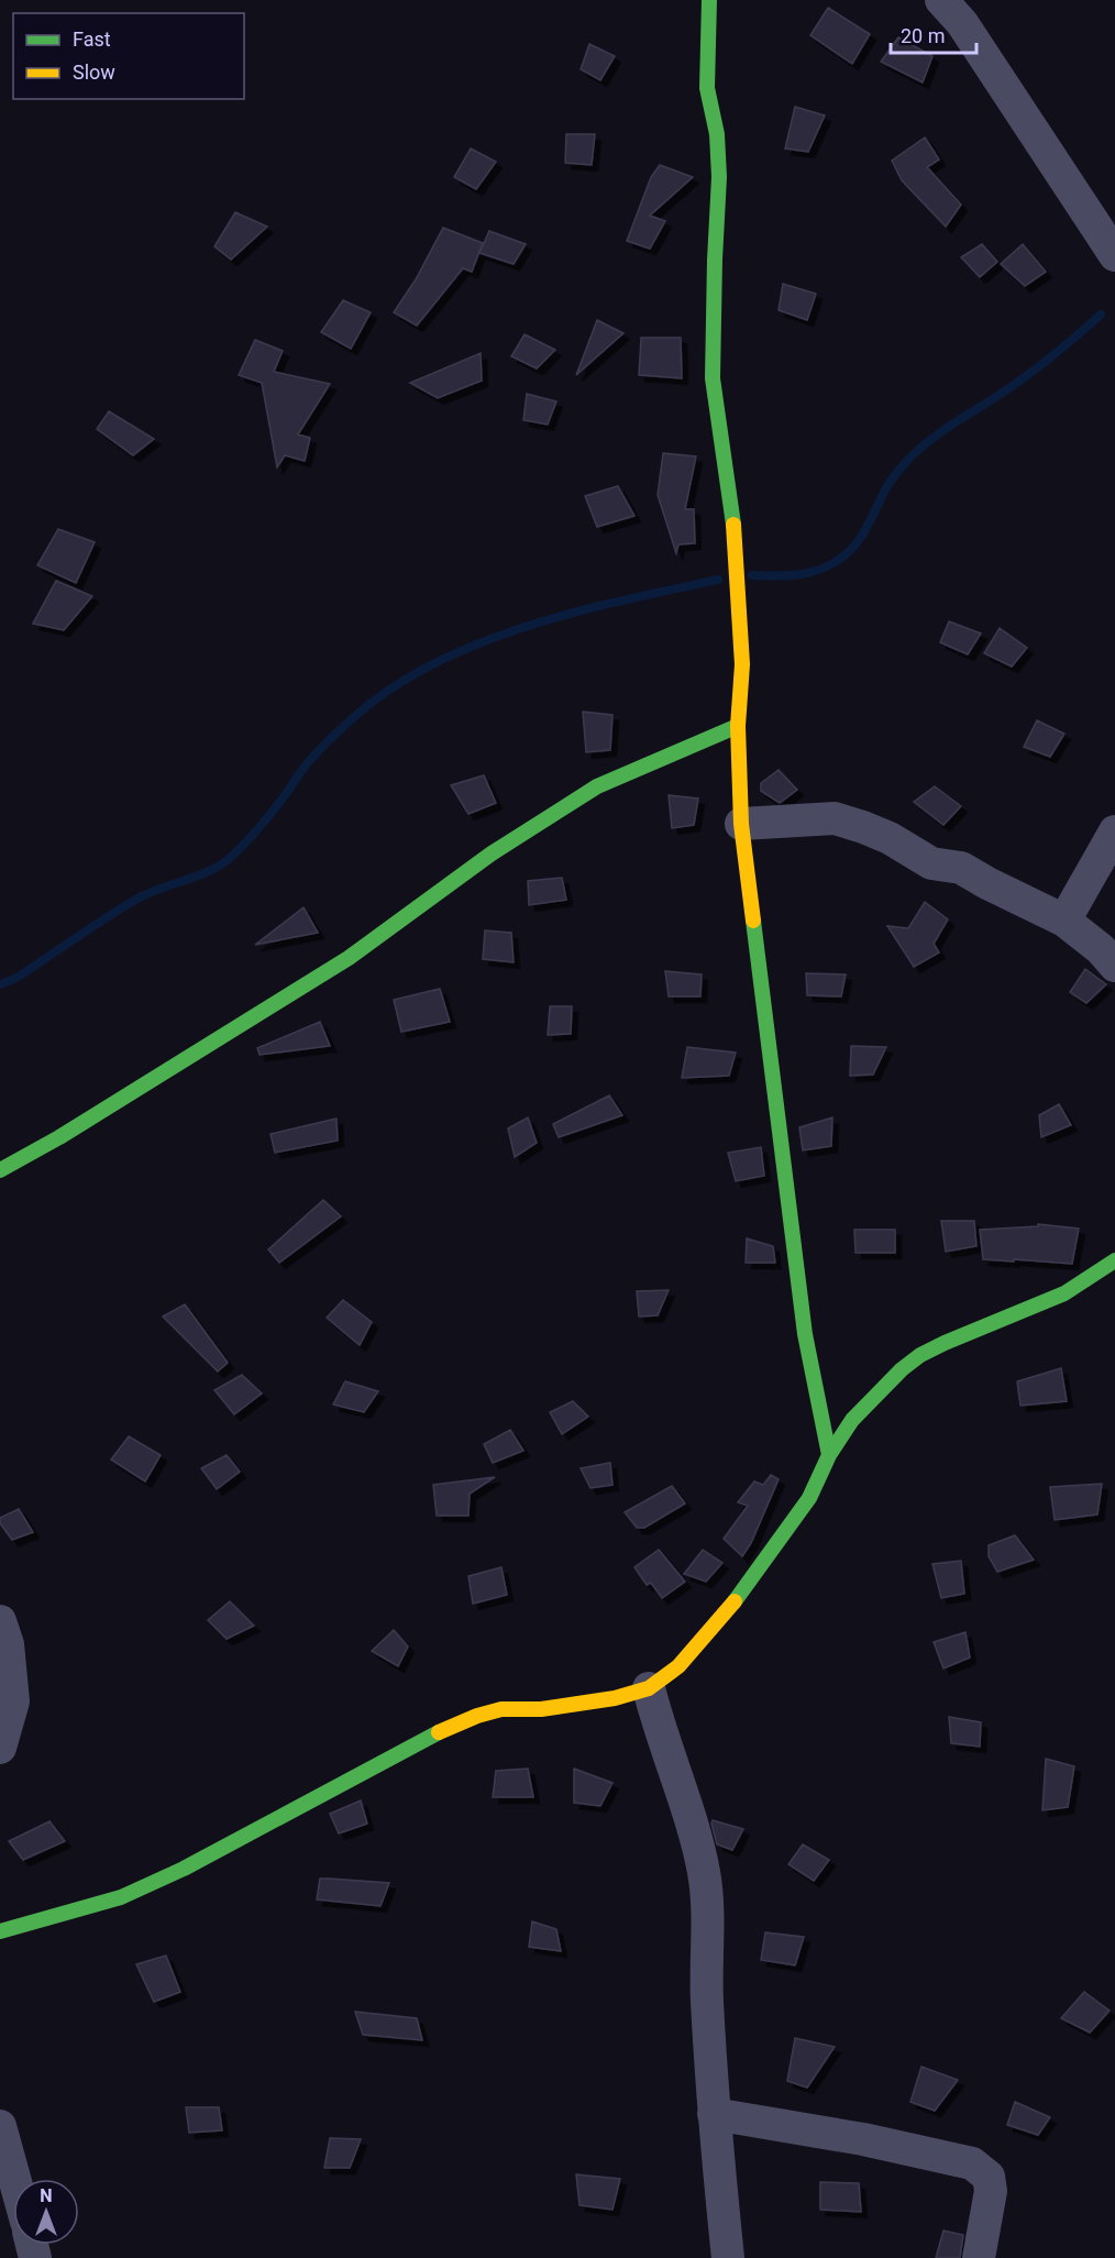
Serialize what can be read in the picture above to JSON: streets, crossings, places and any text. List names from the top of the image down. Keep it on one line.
{"legend":["Fast","Slow"],"scale_bar":"20 m","north":"top"}
